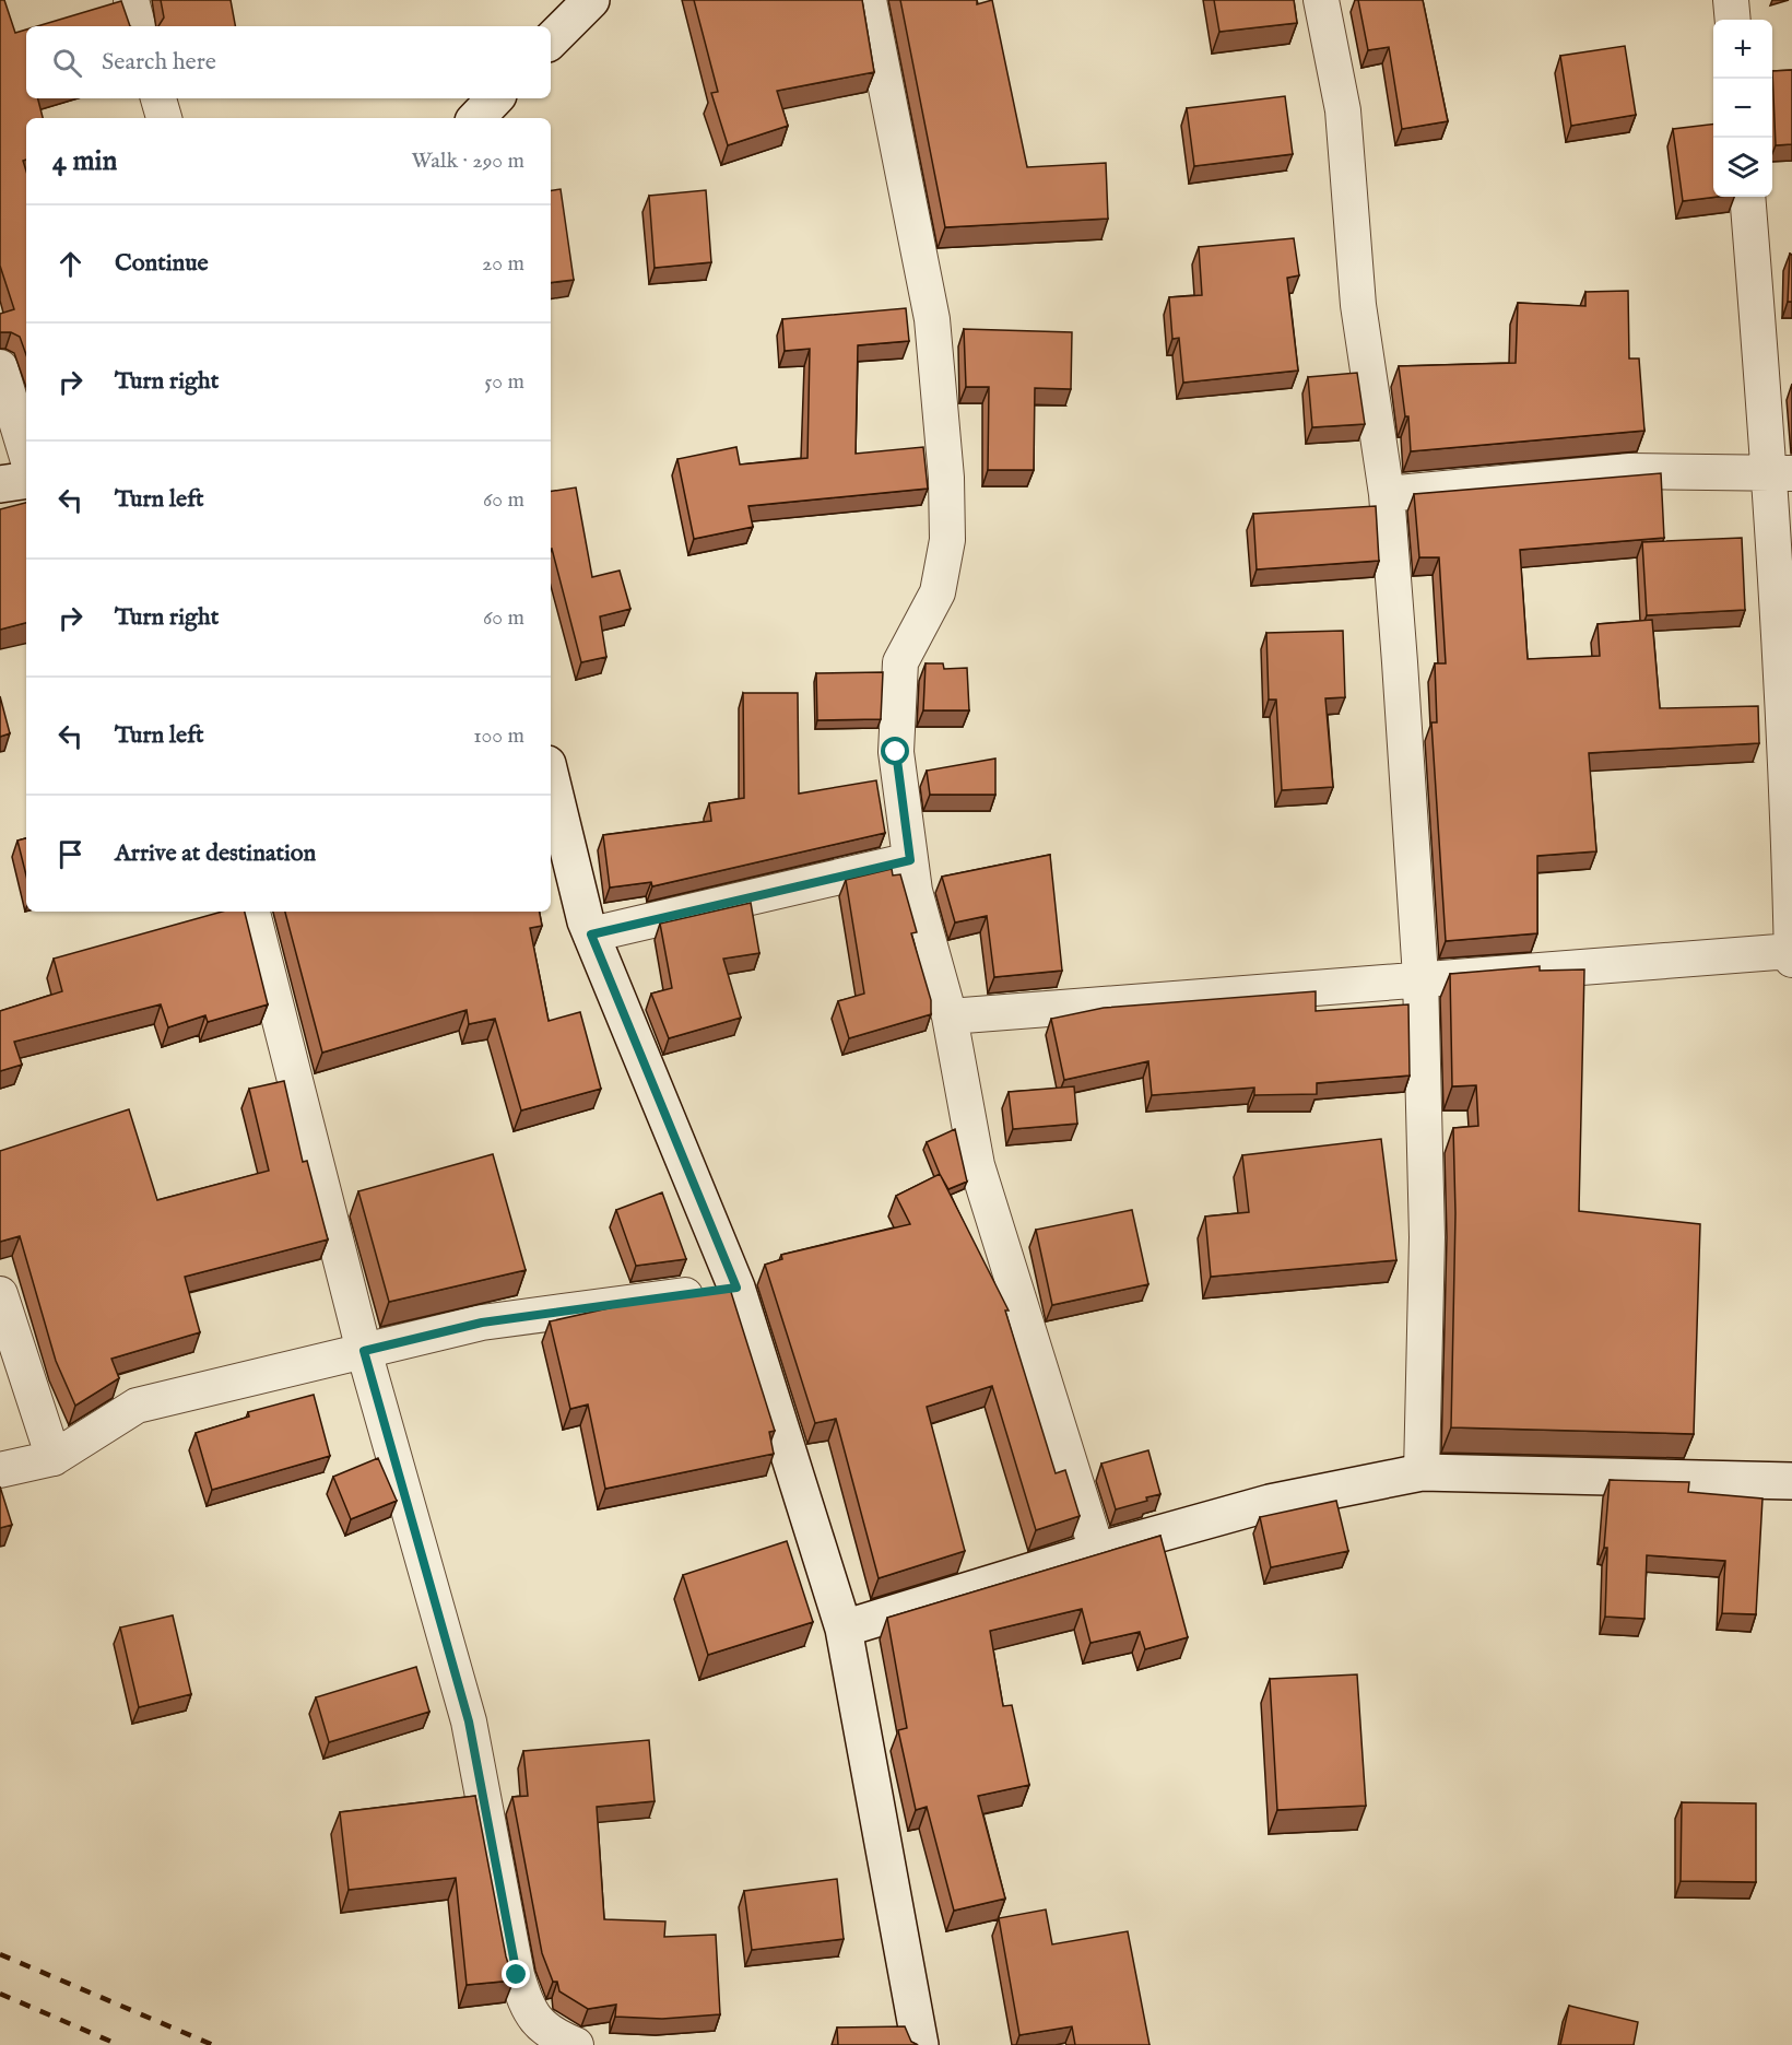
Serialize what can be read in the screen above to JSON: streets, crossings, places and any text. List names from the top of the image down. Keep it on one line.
{"page":{"map_buttons":["+","−"],"search":"Search here","heading":["4 min","Walk · 290 m"],"list":[["Continue","20 m"],["Turn right","50 m"],["Turn left","60 m"],["Turn right","60 m"],["Turn left","100 m"],"Arrive at destination"]}}
